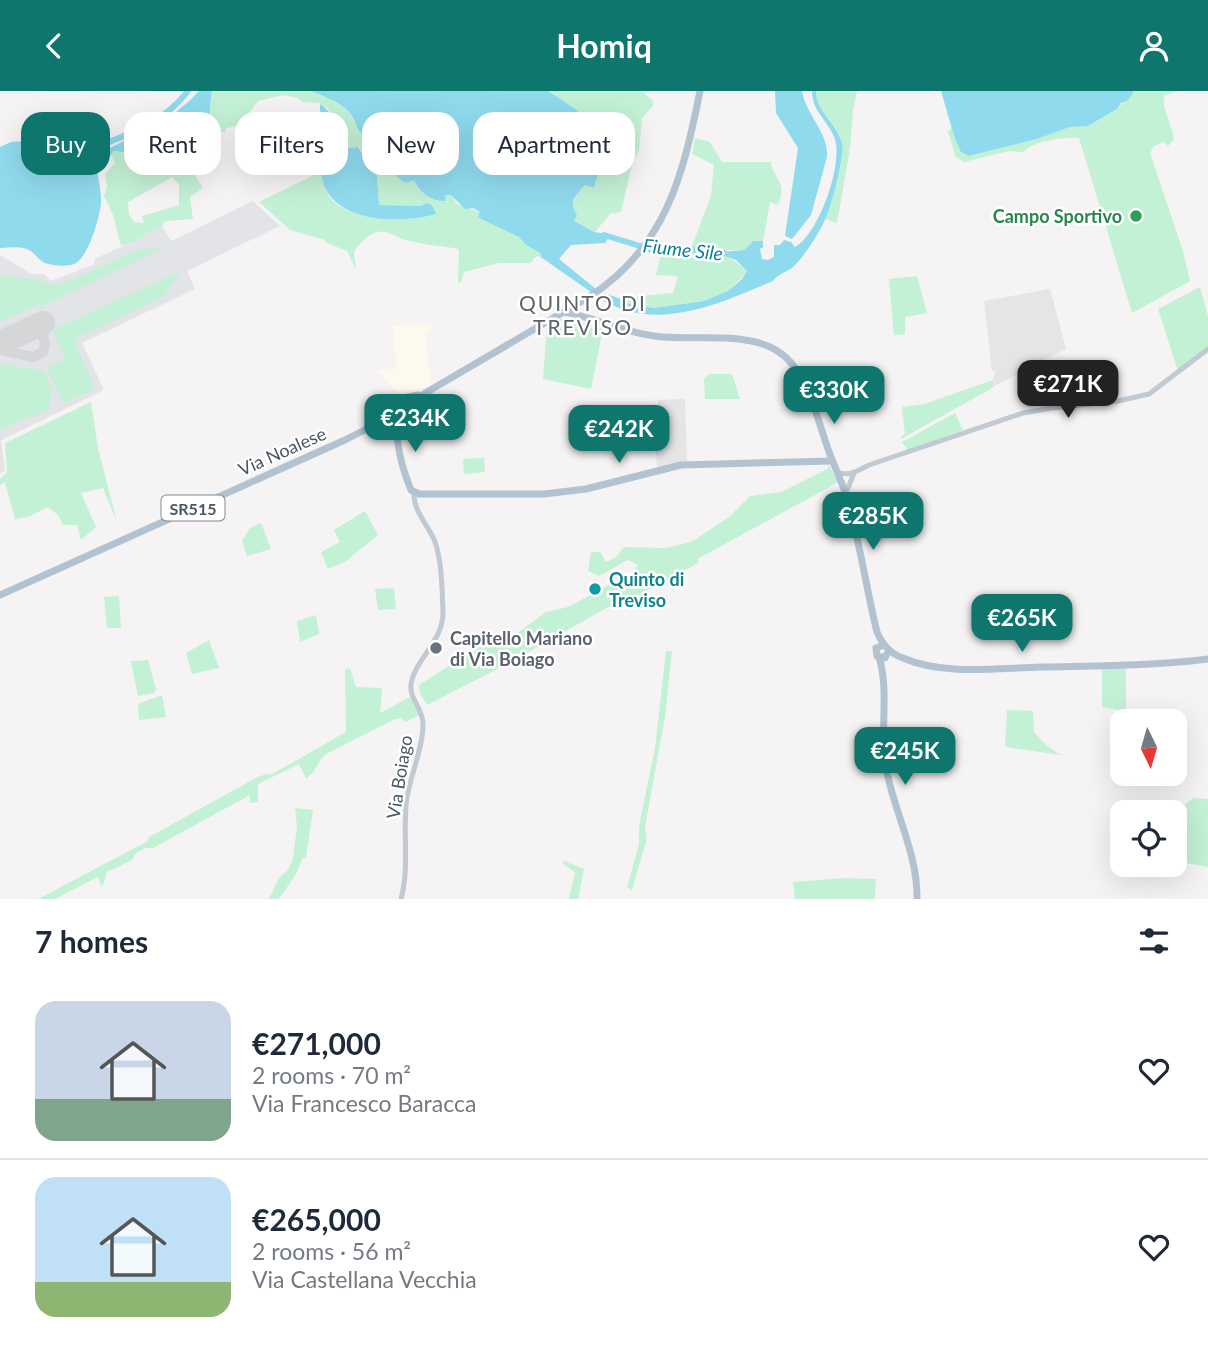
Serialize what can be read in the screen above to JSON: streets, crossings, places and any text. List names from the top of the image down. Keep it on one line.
{"streets":{"main road":["Via Noalese","SR515","Via Boiago"]},"crossings":[["Via Noalese","SR515"],["Via Noalese","Via Boiago"],["SR515","Via Boiago"]],"districts":["QUINTO DI TREVISO"],"water":["Fiume Sile"],"places":["Campo Sportivo","Quinto di Treviso","Capitello Mariano di Via Boiago"],"north":"bottom","page":{"header":"Homiq","chip":["Buy","Rent","Filters","New","Apartment"],"price":["€271K","€330K","€234K","€242K","€285K","€265K","€245K"],"heading":"7 homes","list":[{"name":"€271,000","note":"2 rooms · 70 m² · Via Francesco Baracca"},{"name":"€265,000","note":"2 rooms · 56 m² · Via Castellana Vecchia"}]}}
